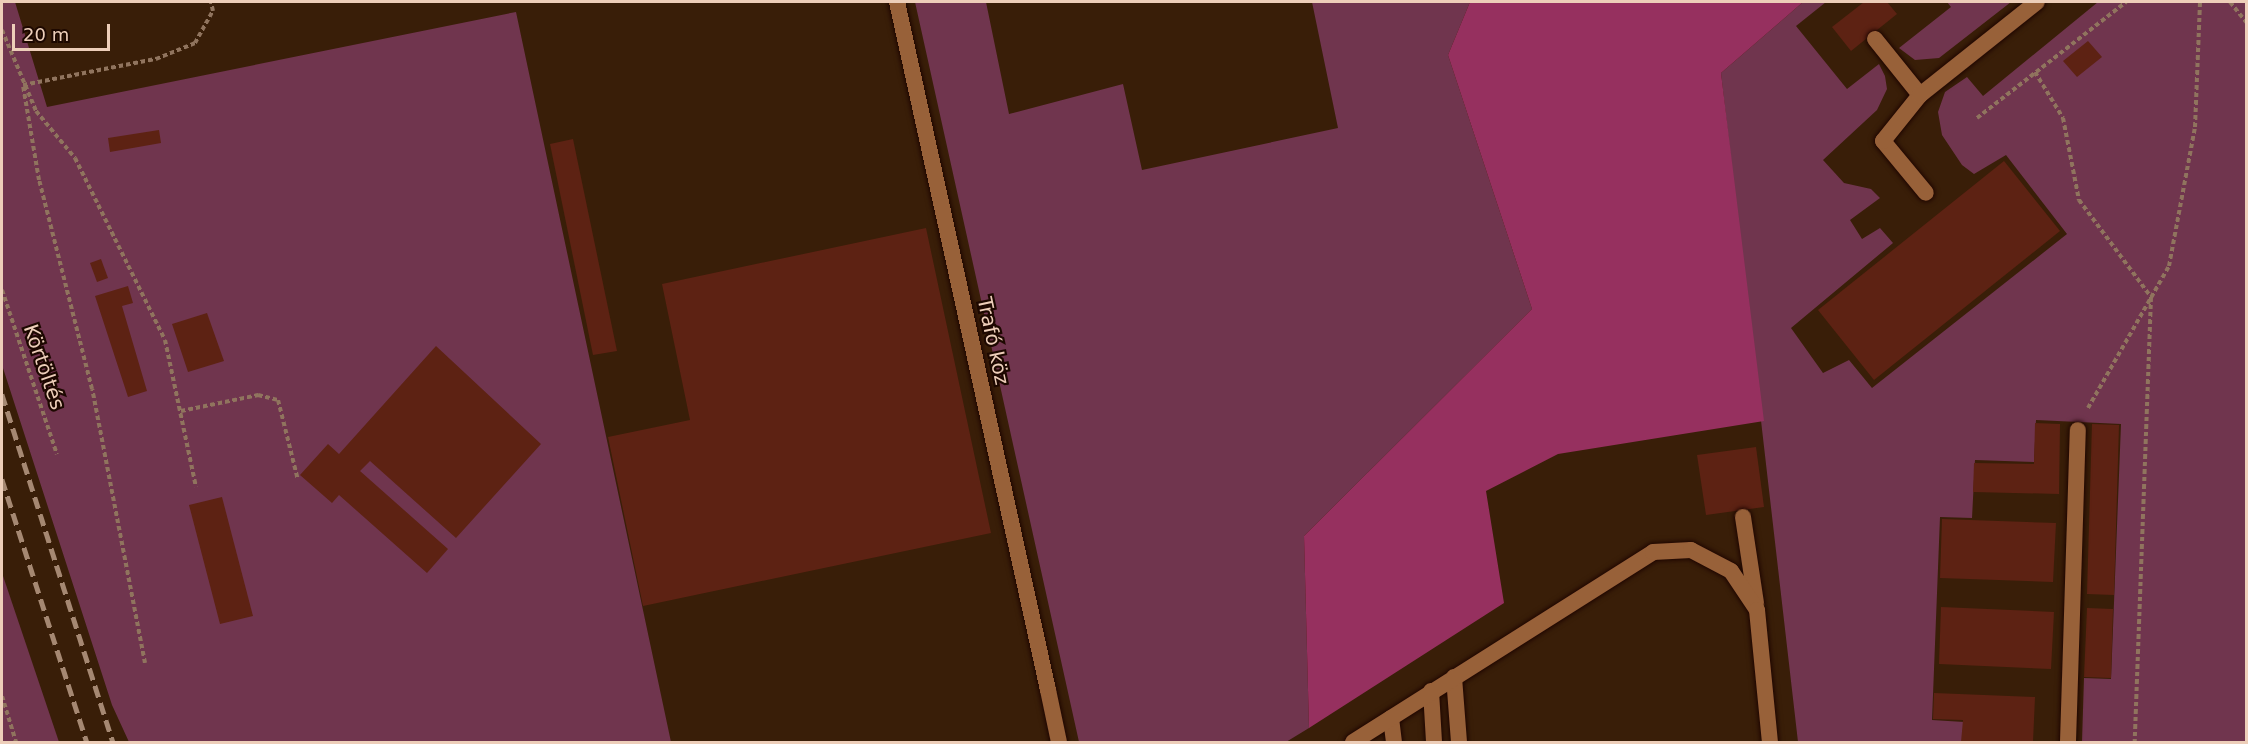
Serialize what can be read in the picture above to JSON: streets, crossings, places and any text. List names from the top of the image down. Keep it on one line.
{"streets":{"street":["Trafó köz"],"path":["Körtöltés"]},"scale_bar":"20 m"}
